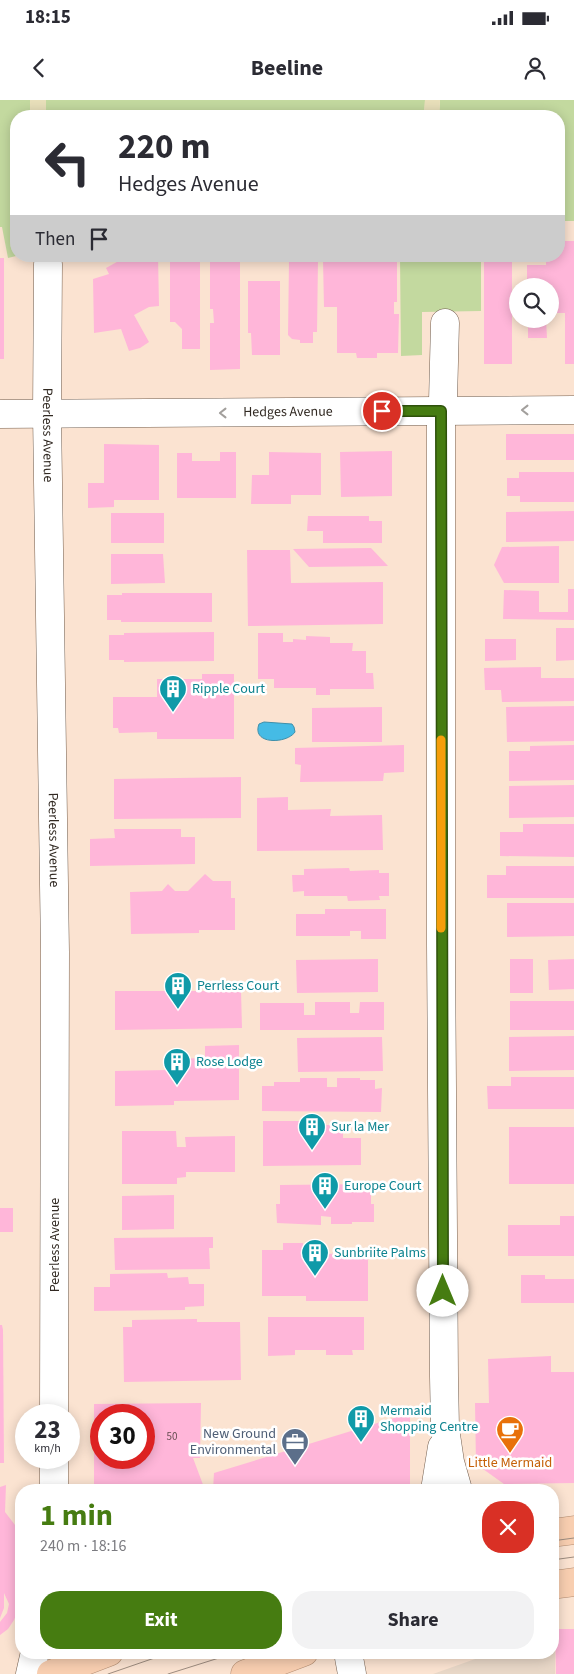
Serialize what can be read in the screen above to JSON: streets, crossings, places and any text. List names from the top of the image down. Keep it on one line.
{"streets":{"street":["Hedges Avenue","Peerless Avenue"]},"crossings":[["Hedges Avenue","Peerless Avenue"]],"one_way":["Hedges Avenue"],"places":{"building":["Ripple Court","Perrless Court","Rose Lodge","Sur la Mer","Europe Court","Sunbriite Palms","Mermaid Shopping Centre"],"cafe":["Little Mermaid"],"office":["New Ground Environmental"]},"house_numbers":["50"],"page":{"status":"18:15","header":"Beeline","turn":["220 m","Hedges Avenue"],"then":"Then","speed":"23 km/h","limit":"30","heading":["1 min","240 m · 18:16"],"buttons":["Exit","Share"]}}
